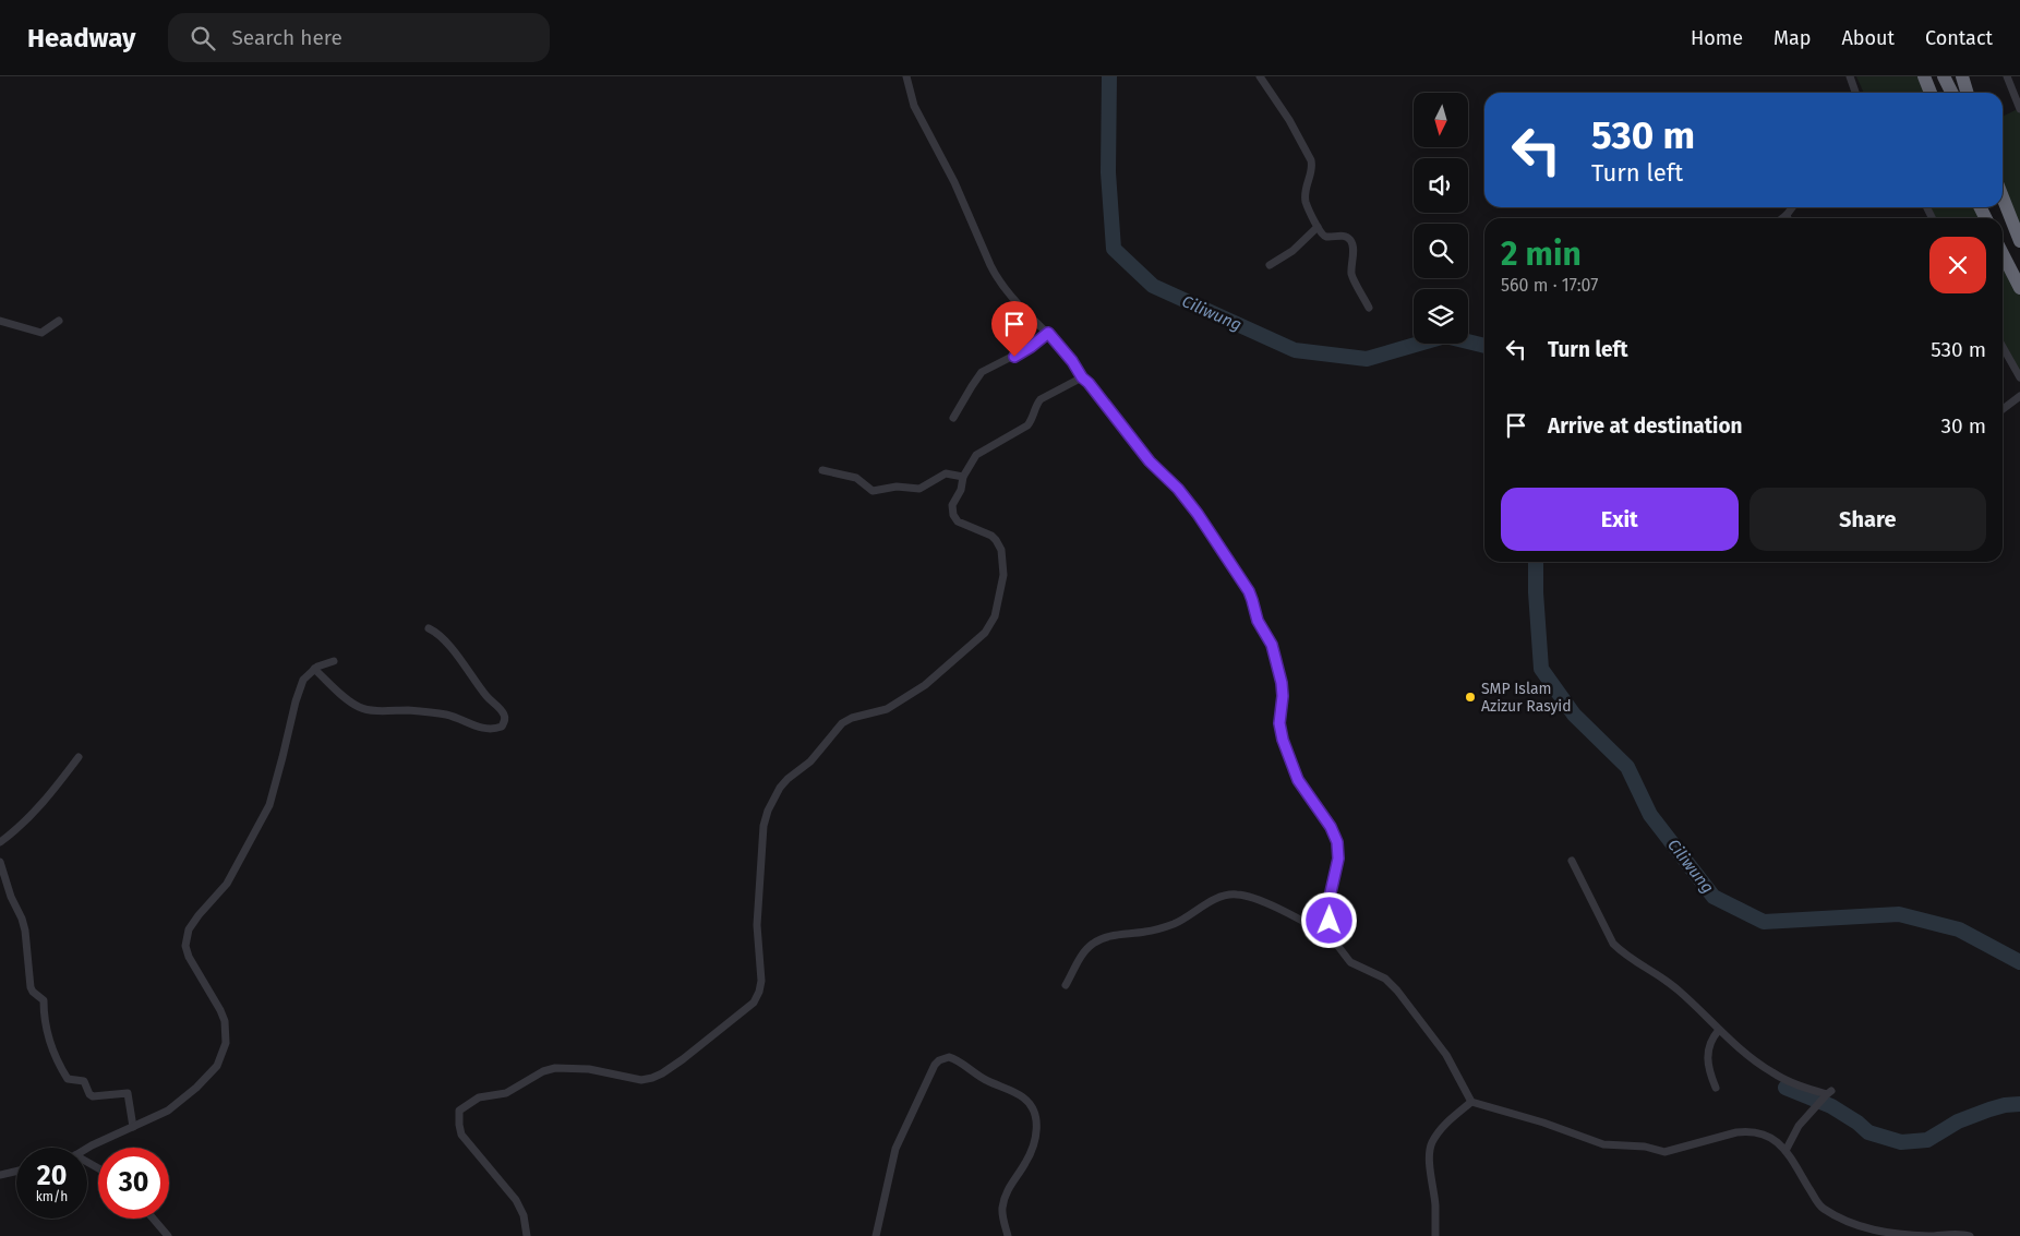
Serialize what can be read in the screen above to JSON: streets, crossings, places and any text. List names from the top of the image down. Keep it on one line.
{"water":["Ciliwung"],"places":["SMP Islam Azizur Rasyid"],"north":"bottom","page":{"header":"Headway","search":"Search here","nav":["Home","Map","About","Contact"],"turn":["530 m","Turn left"],"heading":["2 min","560 m · 17:07"],"list":[{"name":"Turn left","value":"530 m"},{"name":"Arrive at destination","value":"30 m"}],"buttons":["Exit","Share"],"speed":"20 km/h","limit":"30"}}
